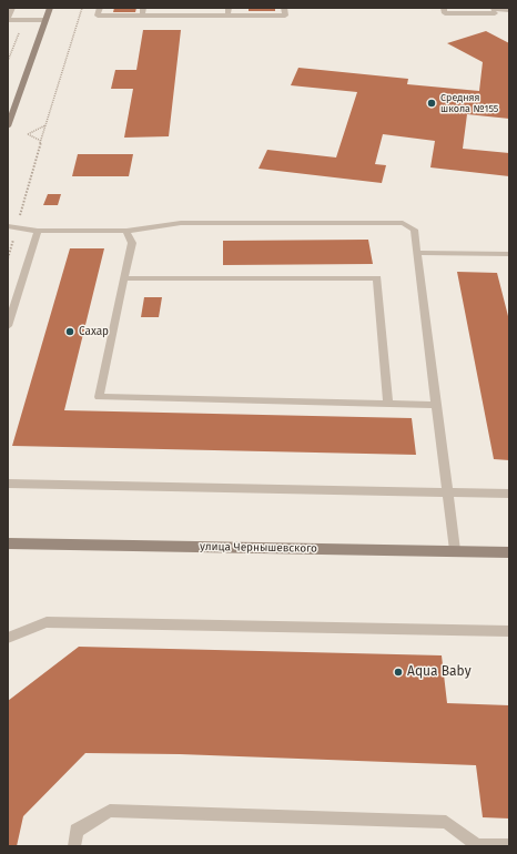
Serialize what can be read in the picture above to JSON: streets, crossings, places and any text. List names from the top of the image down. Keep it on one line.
{"streets":{"main road":["улица Чернышевского"]},"places":["Средняя школа №155","Сахар","Aqua Baby"]}
